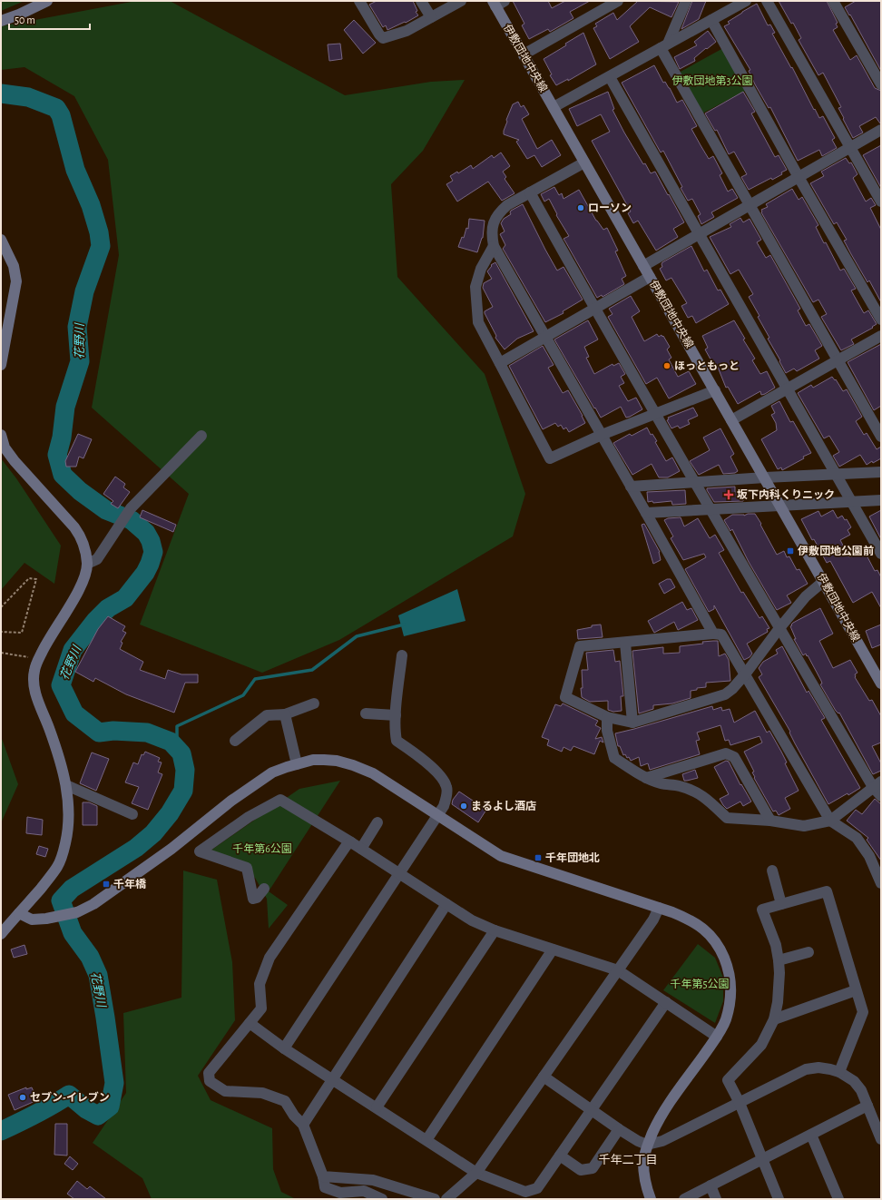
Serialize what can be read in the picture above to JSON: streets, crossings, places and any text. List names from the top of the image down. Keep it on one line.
{"streets":{"street":["伊敷団地中央線"]},"districts":["千年二丁目"],"water":["花野川"],"parks":["伊敷団地第3公園","千年第6公園","千年第5公園"],"places":{"other":["ローソン","ほっともっと","まるよし酒店","セブン-イレブン"],"health":["坂下内科くりニック"],"transit":["伊敷団地公園前","千年団地北","千年橋"]},"scale_bar":"50 m"}
